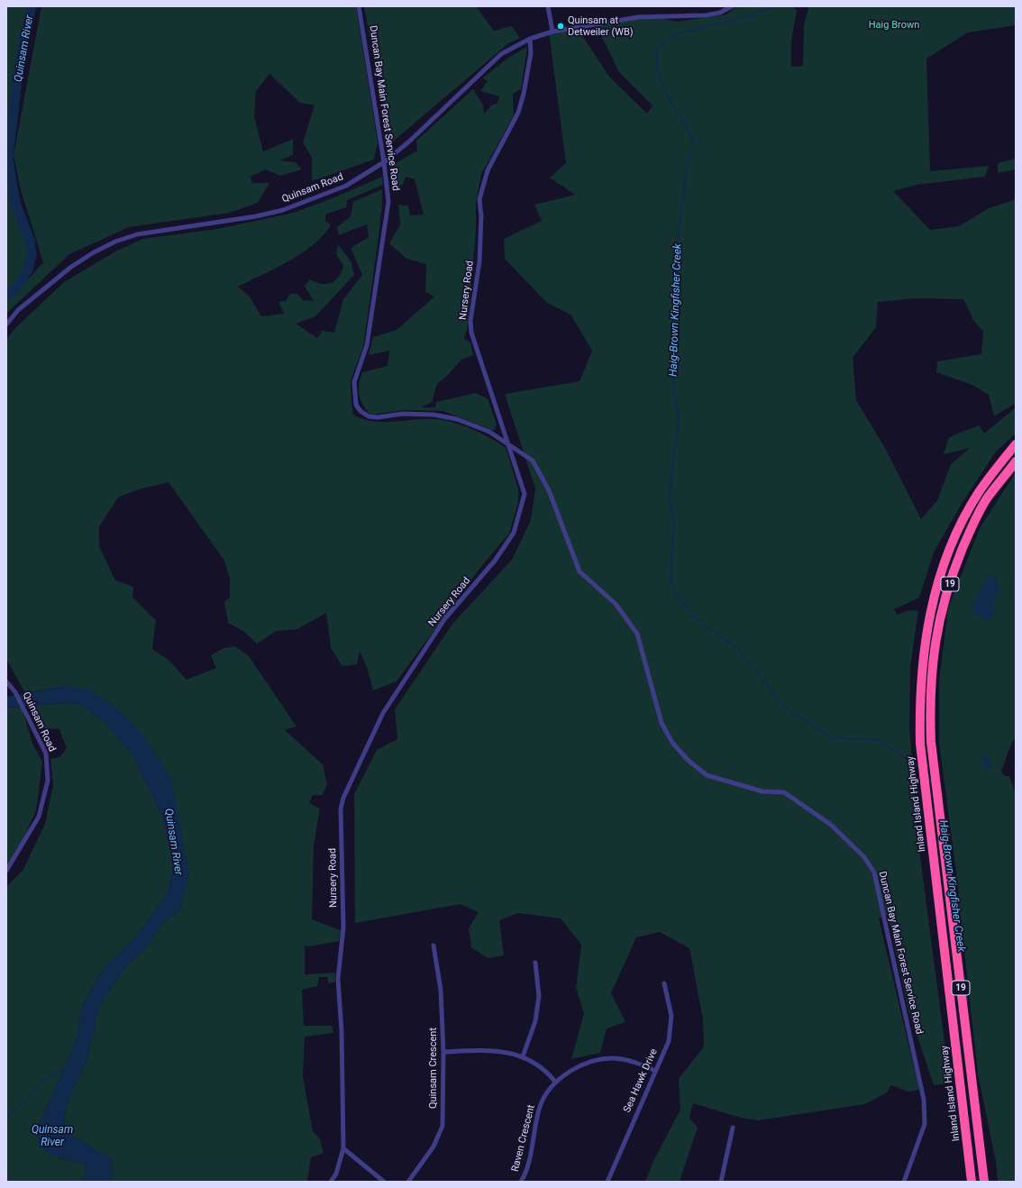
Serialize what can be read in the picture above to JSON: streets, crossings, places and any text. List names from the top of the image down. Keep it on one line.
{"streets":{"highway":["19","Inland Island Highway"],"street":["Duncan Bay Main Forest Service Road","Quinsam Road","Nursery Road","Quinsam Crescent","Sea Hawk Drive","Raven Crescent"]},"crossings":[["Duncan Bay Main Forest Service Road","Quinsam Road"],["Duncan Bay Main Forest Service Road","Nursery Road"],["Quinsam Road","Nursery Road"],["Sea Hawk Drive","Raven Crescent"]],"water":["Quinsam River","Haig-Brown Kingfisher Creek"],"parks":["Haig Brown"],"places":["Quinsam at Detweiler (WB)"]}
